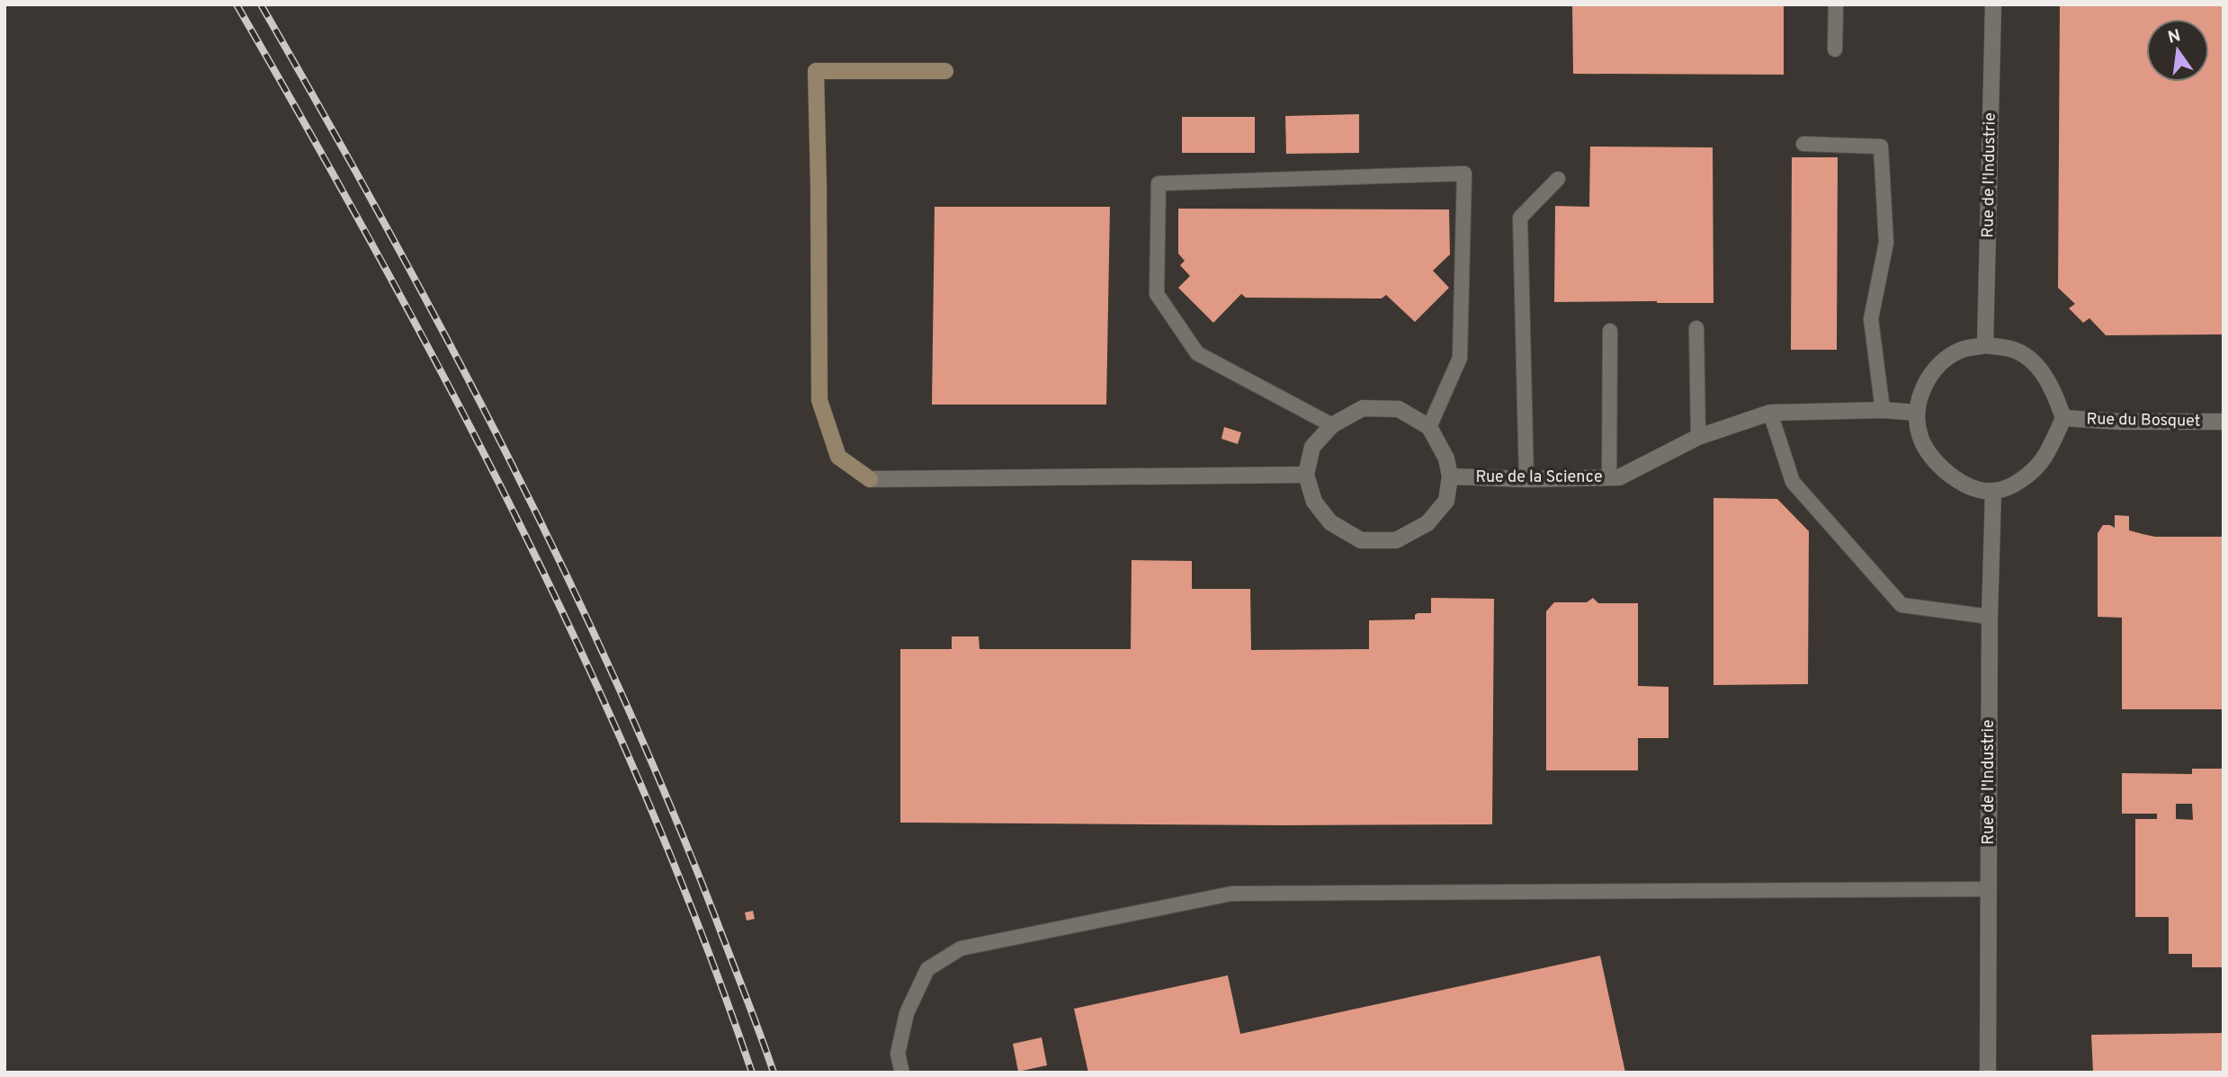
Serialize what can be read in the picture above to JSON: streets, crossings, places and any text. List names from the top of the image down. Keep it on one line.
{"streets":{"street":["Rue de l'Industrie","Rue du Bosquet","Rue de la Science"]},"crossings":[["Rue de l'Industrie","Rue du Bosquet"],["Rue de l'Industrie","Rue de la Science"],["Rue du Bosquet","Rue de la Science"]],"north":"top"}
